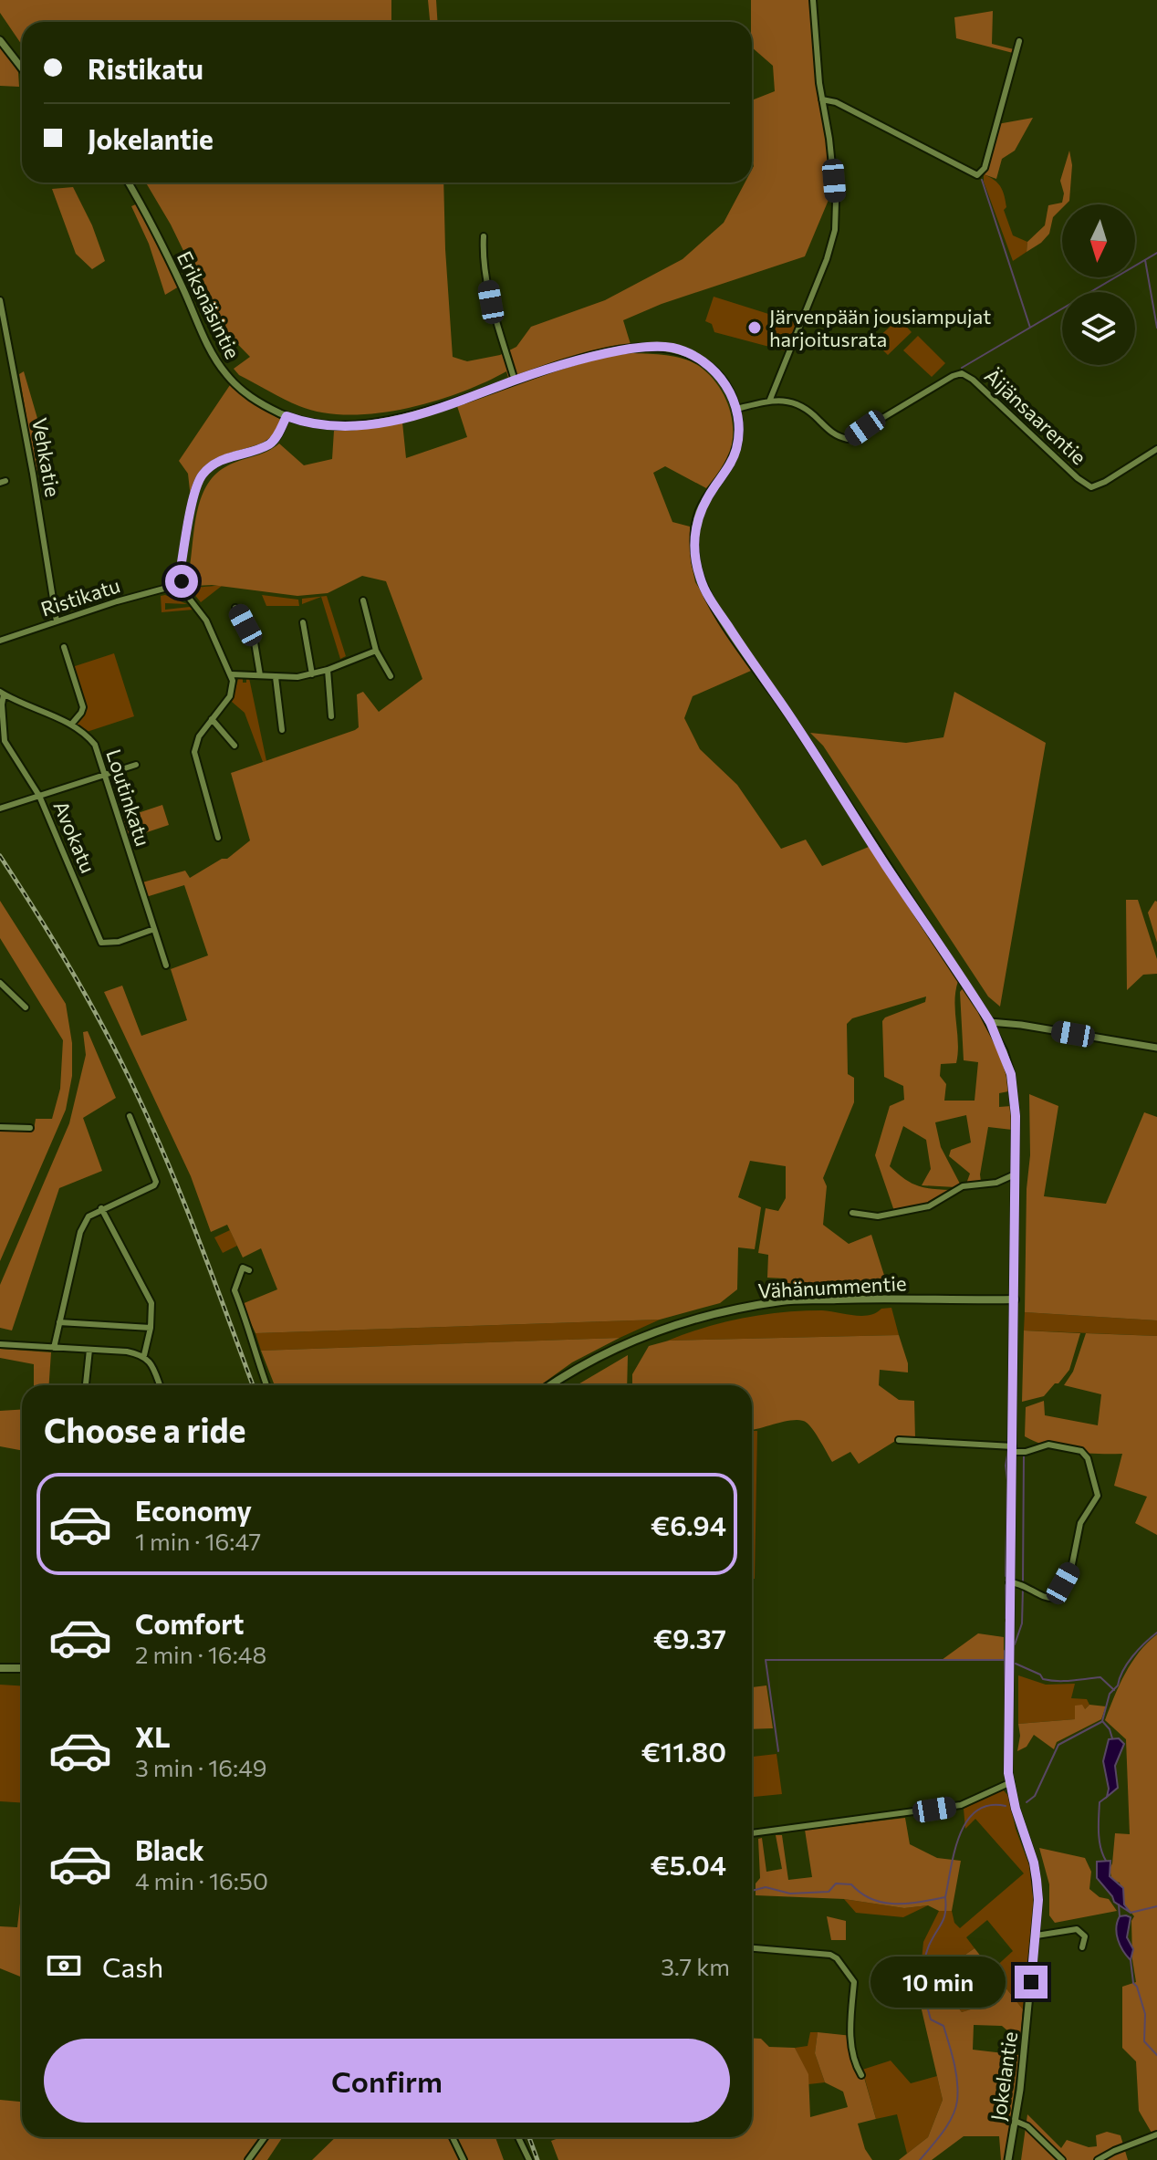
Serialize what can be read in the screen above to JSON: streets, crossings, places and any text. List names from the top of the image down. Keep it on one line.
{"streets":{"main road":["Vähänummentie"],"street":["Eriksnäsintie","Äijänsaarentie","Vehkatie","Ristikatu","Loutinkatu","Avokatu","Jokelantie"]},"crossings":[["Eriksnäsintie","Äijänsaarentie"],["Eriksnäsintie","Jokelantie"],["Äijänsaarentie","Jokelantie"],["Vehkatie","Ristikatu"],["Loutinkatu","Avokatu"],["Vähänummentie","Jokelantie"]],"places":["Järvenpään jousiampujat harjoitusrata"],"north":"bottom","page":{"banner":["Ristikatu","Jokelantie"],"heading":"Choose a ride","list":[{"name":"Economy","note":"1 min · 16:47","value":"€6.94"},{"name":"Comfort","note":"2 min · 16:48","value":"€9.37"},{"name":"XL","note":"3 min · 16:49","value":"€11.80"},{"name":"Black","note":"4 min · 16:50","value":"€5.04"}],"pay":["Cash","3.7 km"],"bubble":"10 min","buttons":"Confirm"}}
